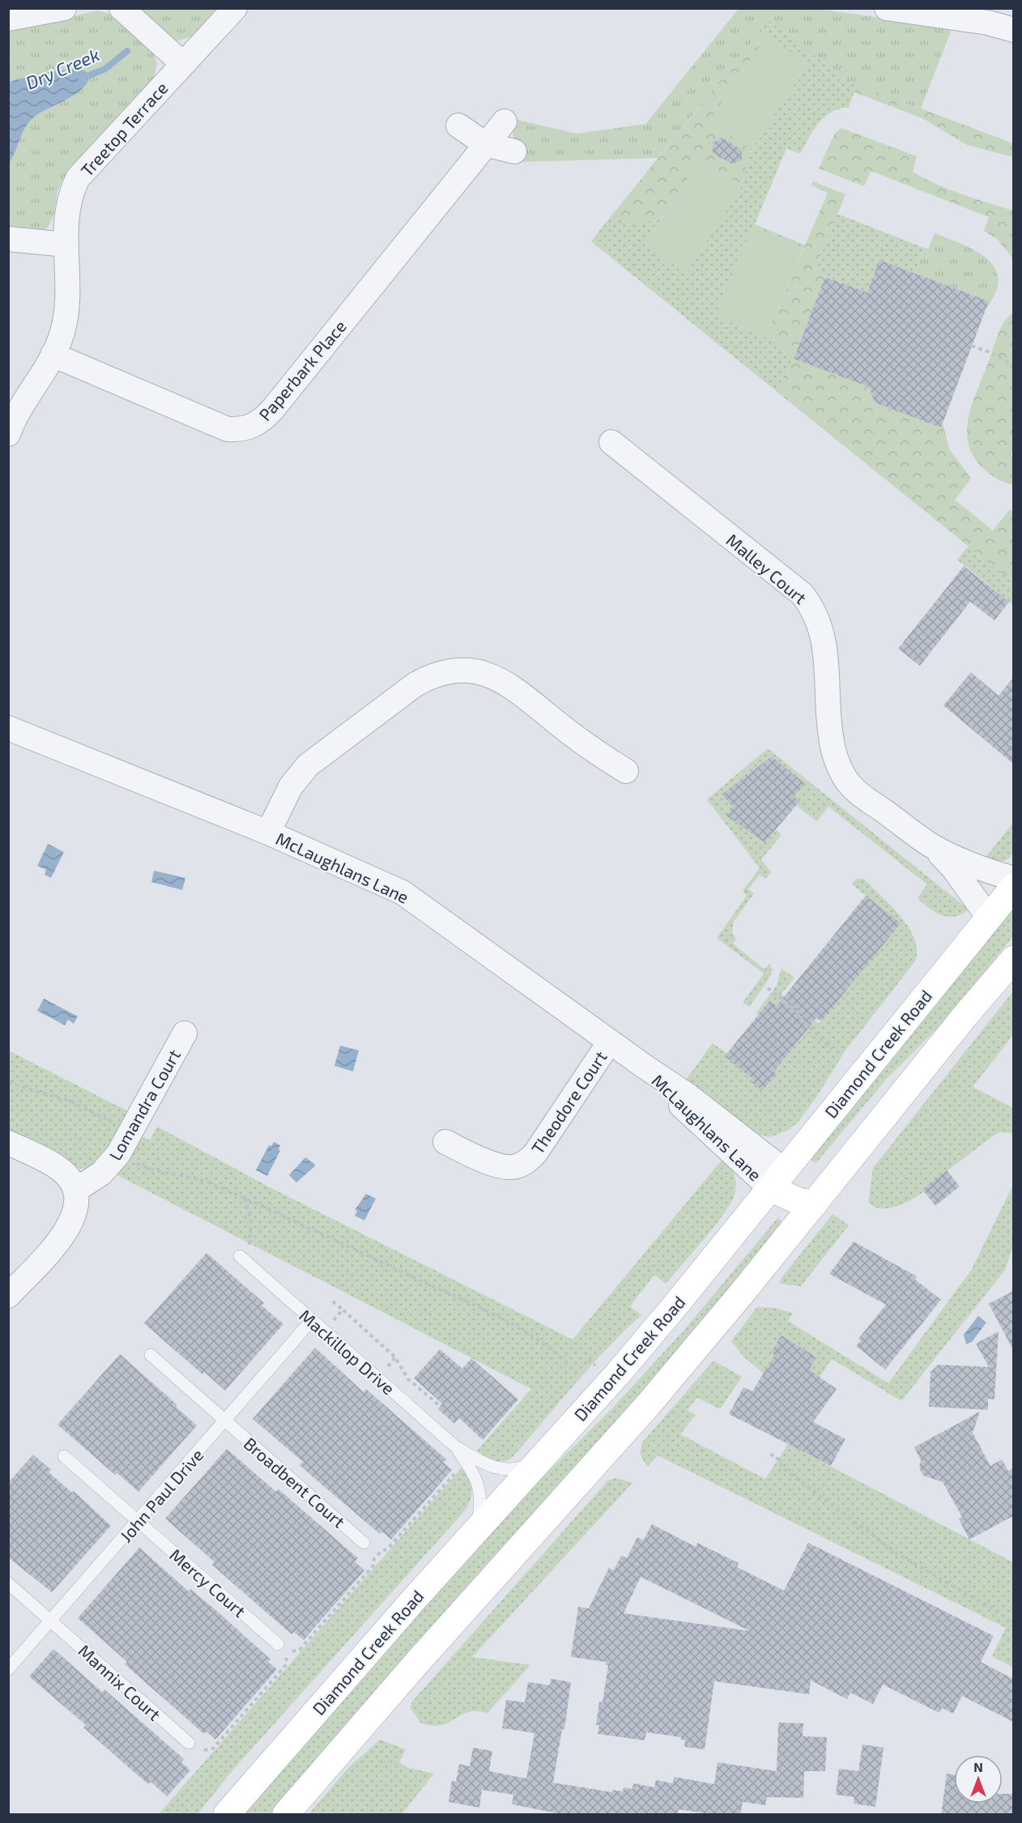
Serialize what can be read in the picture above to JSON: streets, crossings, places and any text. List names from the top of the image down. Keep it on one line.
{"streets":{"main road":["Diamond Creek Road"],"street":["Treetop Terrace","Paperbark Place","Malley Court","McLaughlans Lane","Theodore Court","Lomandra Court"],"lane":["Mackillop Drive","Broadbent Court","John Paul Drive","Mercy Court","Mannix Court"]},"crossings":[["Treetop Terrace","Paperbark Place"],["Malley Court","Diamond Creek Road"],["McLaughlans Lane","Diamond Creek Road"],["McLaughlans Lane","Theodore Court"],["Diamond Creek Road","Mackillop Drive"],["Mackillop Drive","John Paul Drive"],["Broadbent Court","John Paul Drive"],["John Paul Drive","Mercy Court"],["John Paul Drive","Mannix Court"]],"water":["Dry Creek"],"north":"top"}
